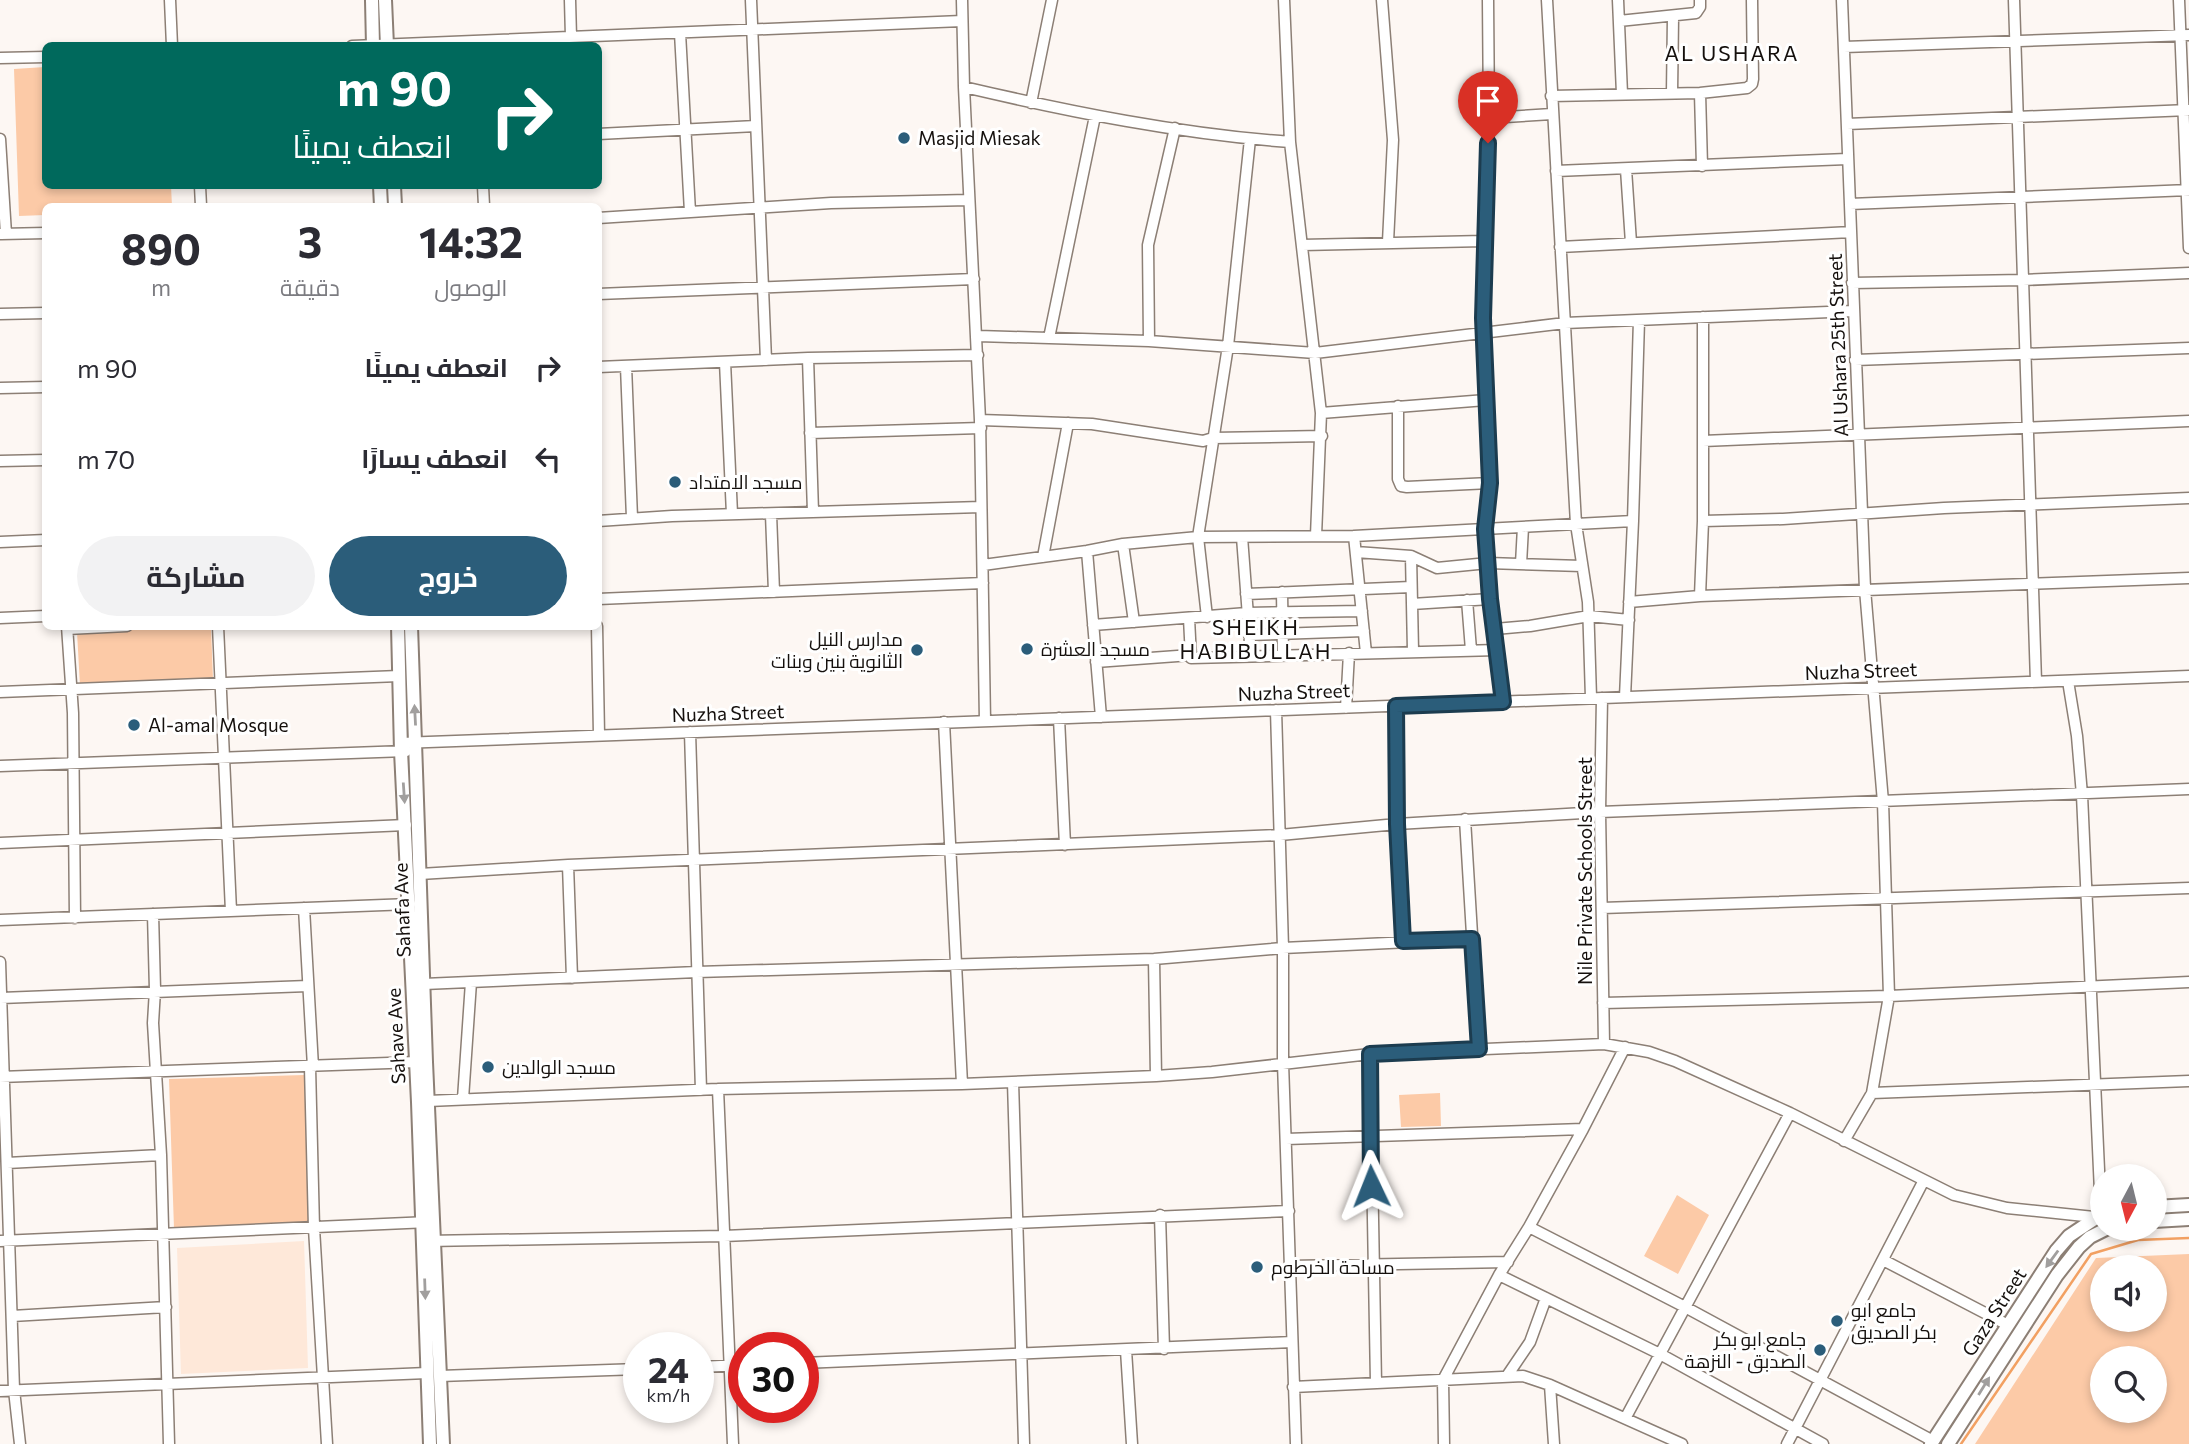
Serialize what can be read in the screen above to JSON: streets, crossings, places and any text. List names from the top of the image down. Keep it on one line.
{"streets":{"main road":["Sahafa Ave","Sahave Ave","Gaza Street"],"street":["Al Ushara 25th Street","Nuzha Street","Nile Private Schools Street"]},"crossings":[["Al Ushara 25th Street","Nuzha Street"],["Nuzha Street","Nile Private Schools Street"],["Nuzha Street","Sahafa Ave"],["Nuzha Street","Sahave Ave"],["Sahafa Ave","Sahave Ave"]],"districts":["AL USHARA","SHEIKH HABIBULLAH"],"places":["Masjid Miesak","مسجد الامتداد","مسجد العشرة","مدارس النيل الثانوية بنين وبنات","Al-amal Mosque","مسجد الوالدين","مساحة الخرطوم","جامع ابو بكر الصديق","جامع ابو بكر الصدبق - النزهة"],"north":"bottom","page":{"turn":["90 m","انعطف يمينًا"],"eta":["14:32","الوصول","3","دقيقة","890","m"],"list":[{"name":"انعطف يمينًا","value":"90 m"},{"name":"انعطف يسارًا","value":"70 m"}],"buttons":["خروج","مشاركة"],"speed":"24 km/h","limit":"30"}}
